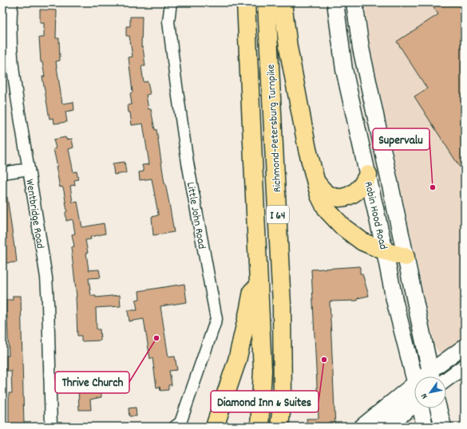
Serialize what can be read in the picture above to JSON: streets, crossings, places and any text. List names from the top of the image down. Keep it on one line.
{"streets":{"highway":["Richmond-Petersburg Turnpike","I 64"],"main road":["Robin Hood Road"],"street":["Wentbridge Road","Little John Road"]},"places":["Supervalu","Thrive Church","Diamond Inn & Suites"],"north":"bottom left"}
